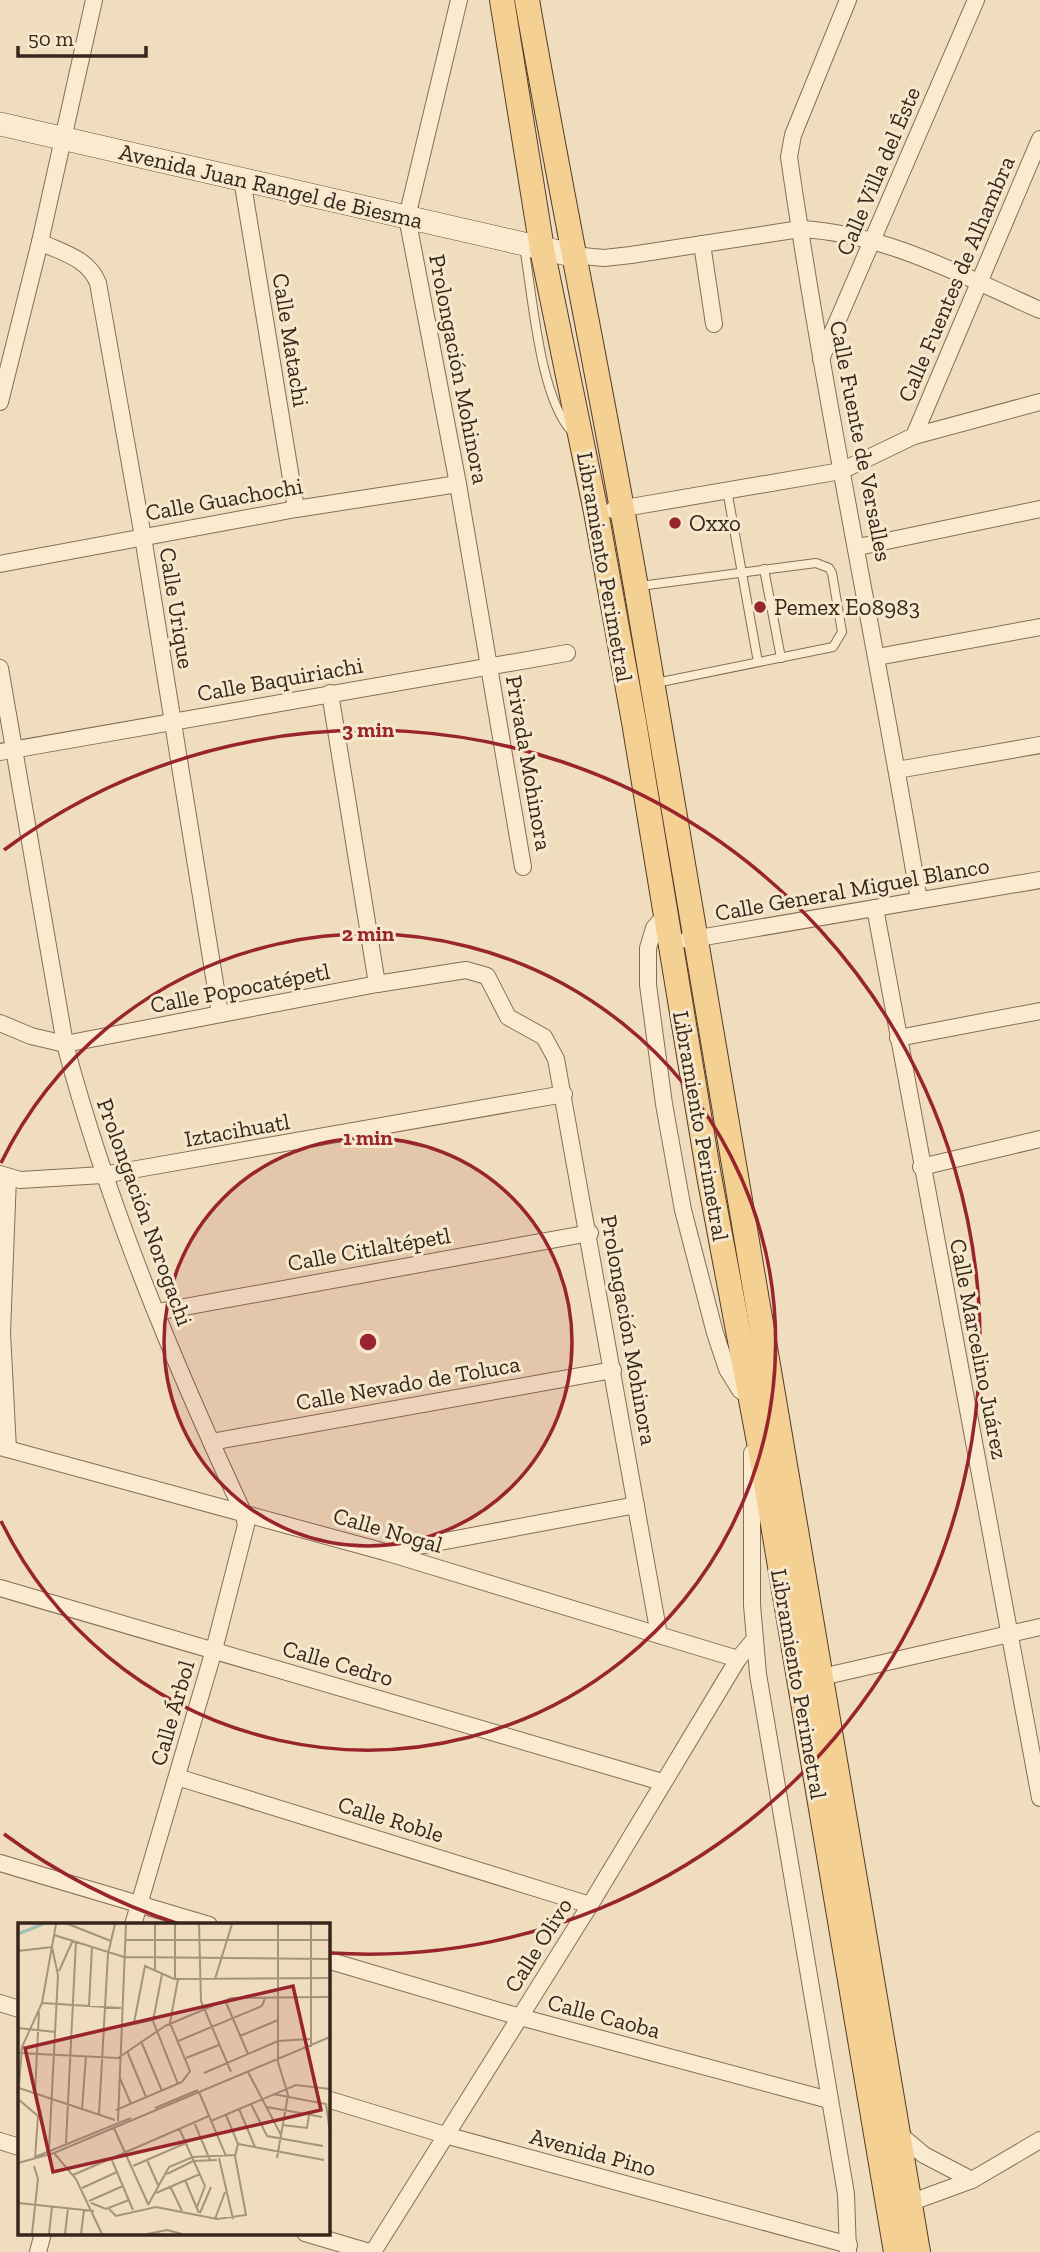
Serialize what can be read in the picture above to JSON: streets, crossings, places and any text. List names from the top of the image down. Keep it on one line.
{"streets":{"main road":["Libramiento Perimetral"],"street":["Calle Villa del Éste","Avenida Juan Rangel de Biesma","Calle Fuentes de Alhambra","Calle Matachi","Prolongación Mohinora","Calle Fuente de Versalles","Calle Guachochi","Calle Urique","Calle Baquiriachi","Privada Mohinora","Calle General Miguel Blanco","Calle Popocatépetl","Iztacihuatl","Prolongación Norogachi","Calle Citlaltépetl","Calle Marcelino Juárez","Calle Nevado de Toluca","Calle Nogal","Calle Cedro","Calle Árbol","Calle Roble","Calle Olivo","Calle Caoba","Avenida Pino"]},"crossings":[["Calle Villa del Éste","Calle Fuente de Versalles"],["Avenida Juan Rangel de Biesma","Calle Matachi"],["Avenida Juan Rangel de Biesma","Prolongación Mohinora"],["Avenida Juan Rangel de Biesma","Libramiento Perimetral"],["Calle Matachi","Calle Guachochi"],["Prolongación Mohinora","Calle Guachochi"],["Prolongación Mohinora","Calle Baquiriachi"],["Prolongación Mohinora","Privada Mohinora"],["Prolongación Mohinora","Calle Popocatépetl"],["Prolongación Mohinora","Iztacihuatl"],["Prolongación Mohinora","Calle Citlaltépetl"],["Prolongación Mohinora","Calle Nevado de Toluca"],["Prolongación Mohinora","Calle Nogal"],["Calle Fuente de Versalles","Calle General Miguel Blanco"],["Calle Guachochi","Calle Urique"],["Libramiento Perimetral","Calle General Miguel Blanco"],["Calle Urique","Calle Baquiriachi"],["Calle Urique","Calle Popocatépetl"],["Calle Baquiriachi","Privada Mohinora"],["Calle Baquiriachi","Prolongación Norogachi"],["Calle General Miguel Blanco","Calle Marcelino Juárez"],["Calle Popocatépetl","Prolongación Norogachi"],["Iztacihuatl","Prolongación Norogachi"],["Prolongación Norogachi","Calle Citlaltépetl"],["Prolongación Norogachi","Calle Nevado de Toluca"],["Prolongación Norogachi","Calle Nogal"],["Prolongación Norogachi","Calle Árbol"],["Calle Nogal","Calle Árbol"],["Calle Nogal","Calle Olivo"],["Calle Cedro","Calle Árbol"],["Calle Cedro","Calle Olivo"],["Calle Árbol","Calle Roble"],["Calle Roble","Calle Olivo"],["Calle Olivo","Calle Caoba"],["Calle Olivo","Avenida Pino"]],"places":["Oxxo","Pemex E08983"],"scale_bar":"50 m","rings":["3 min","2 min","1 min"]}
